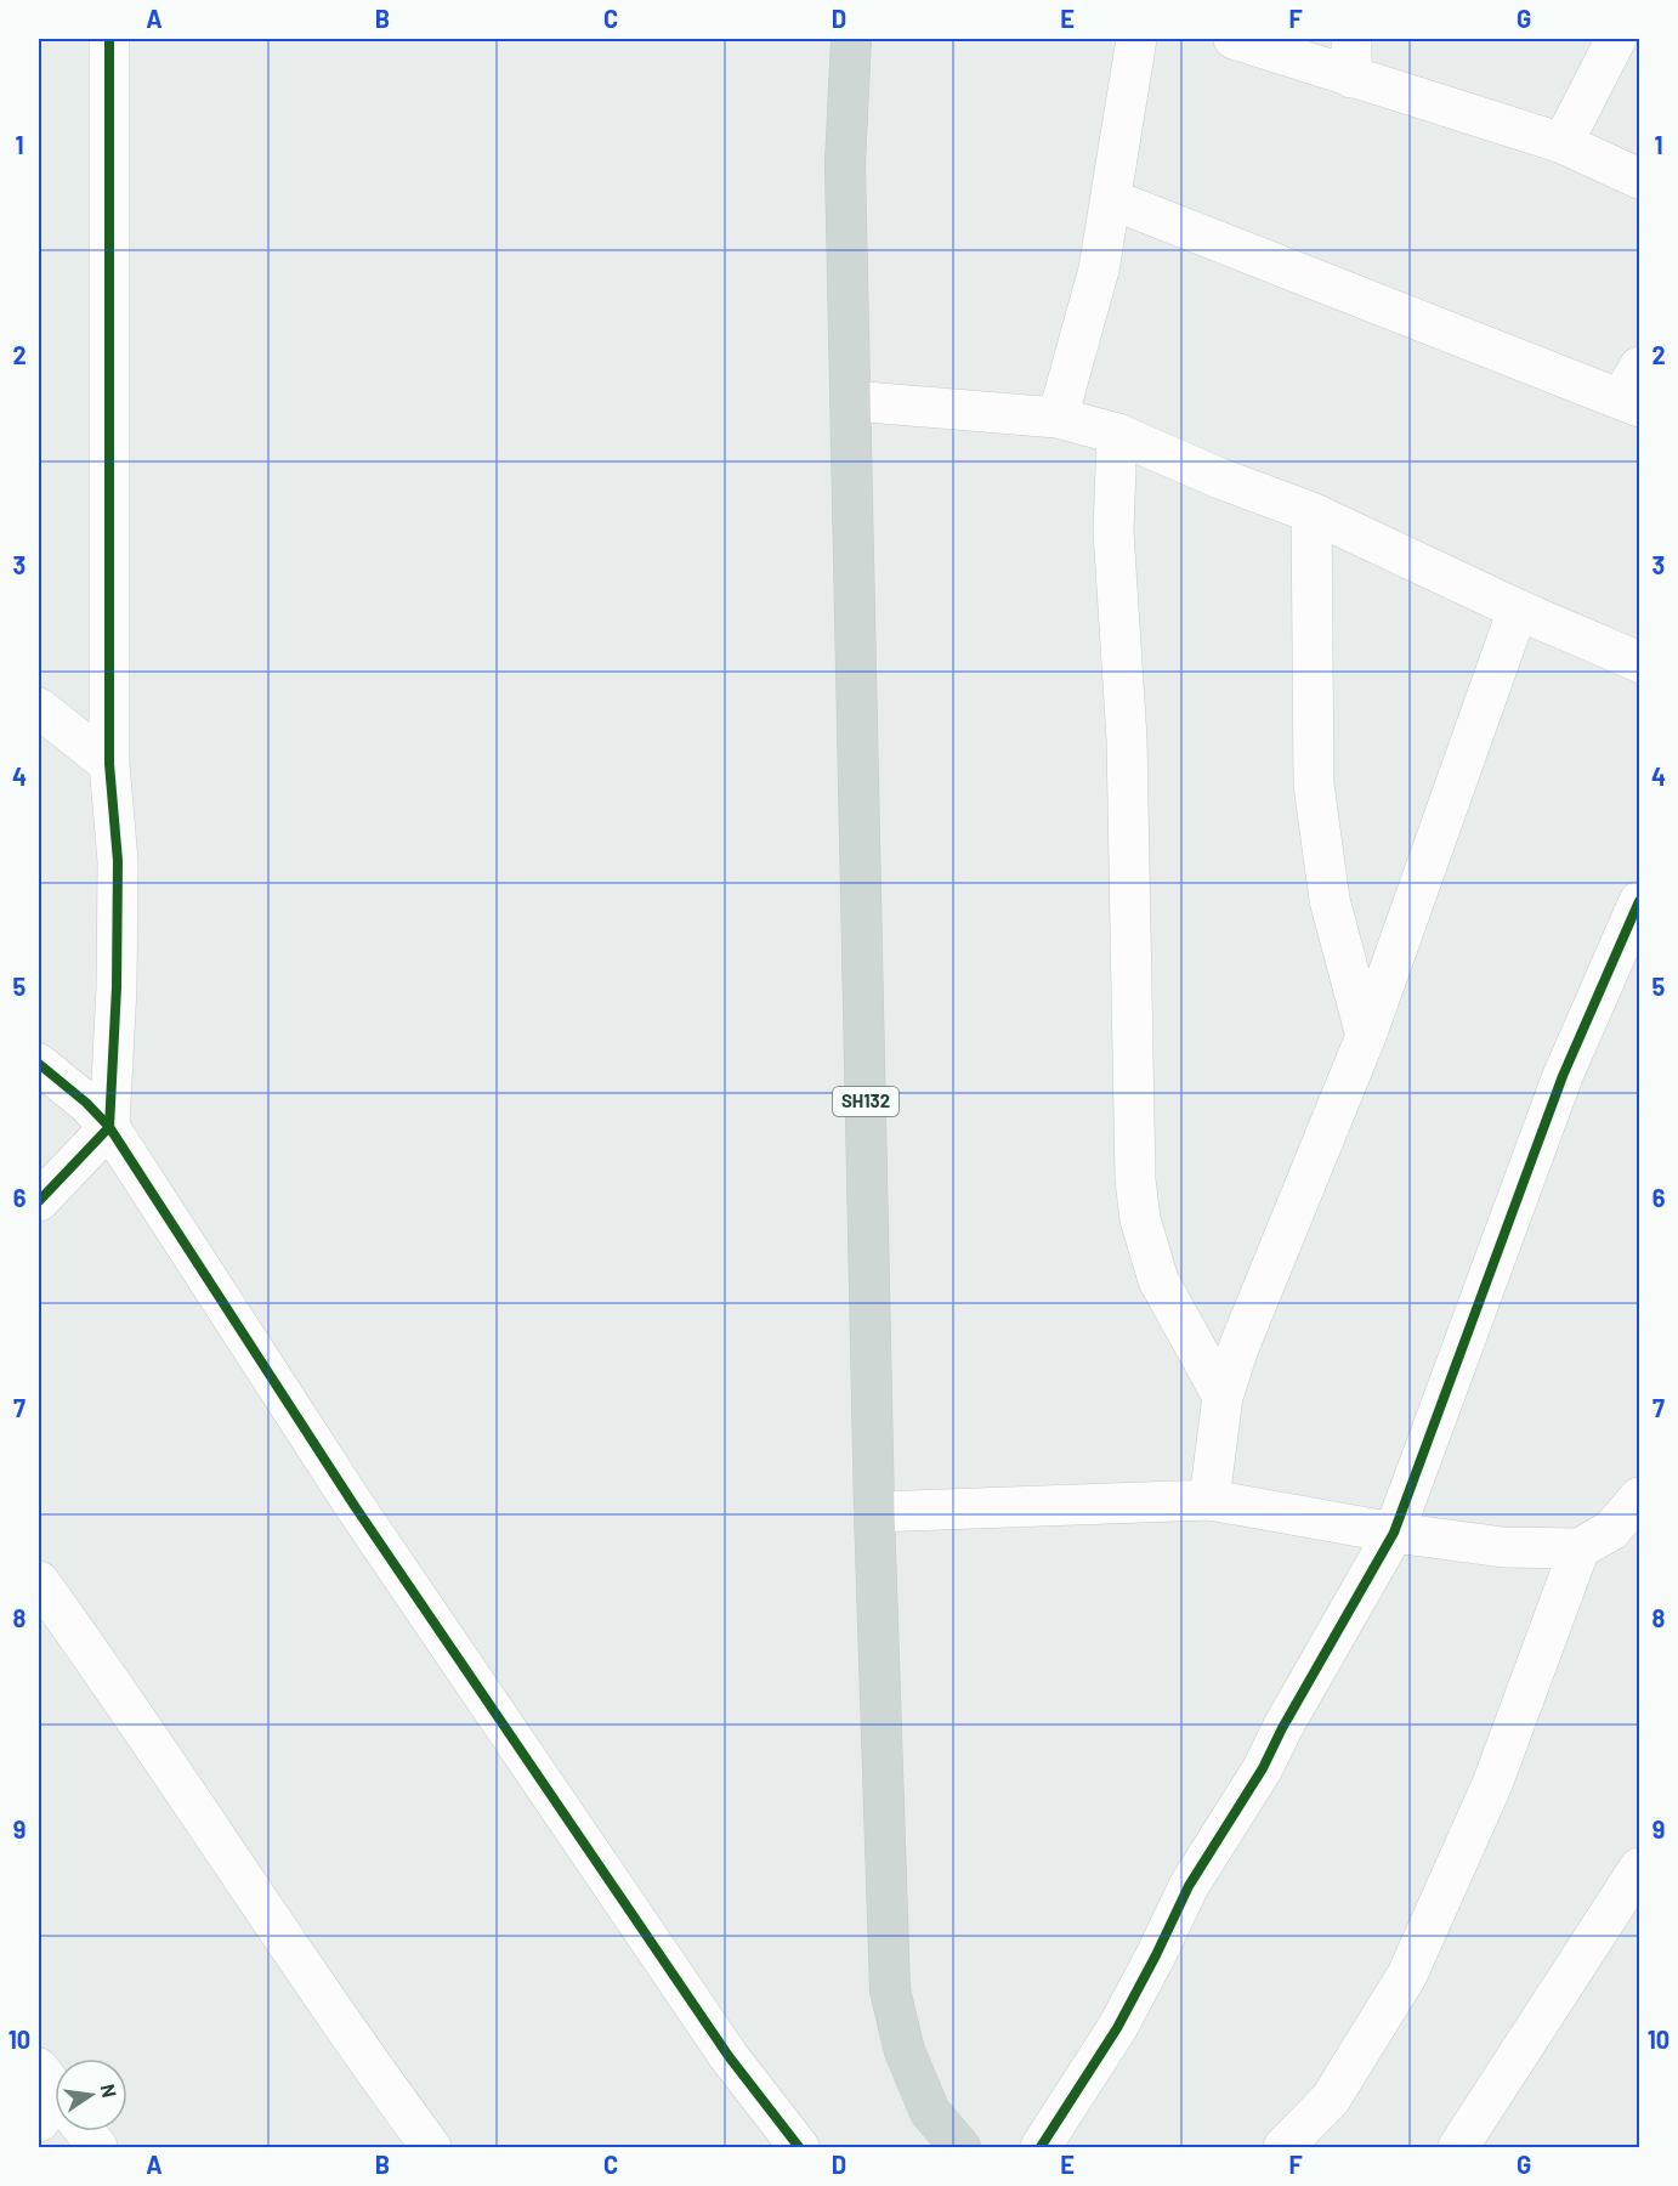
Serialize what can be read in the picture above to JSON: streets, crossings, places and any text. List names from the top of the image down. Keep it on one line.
{"streets":{"main road":["SH132"]},"north":"right","grid":{"columns":["A","B","C","D","E","F","G"],"rows":["1","2","3","4","5","6","7","8","9","10"]}}
